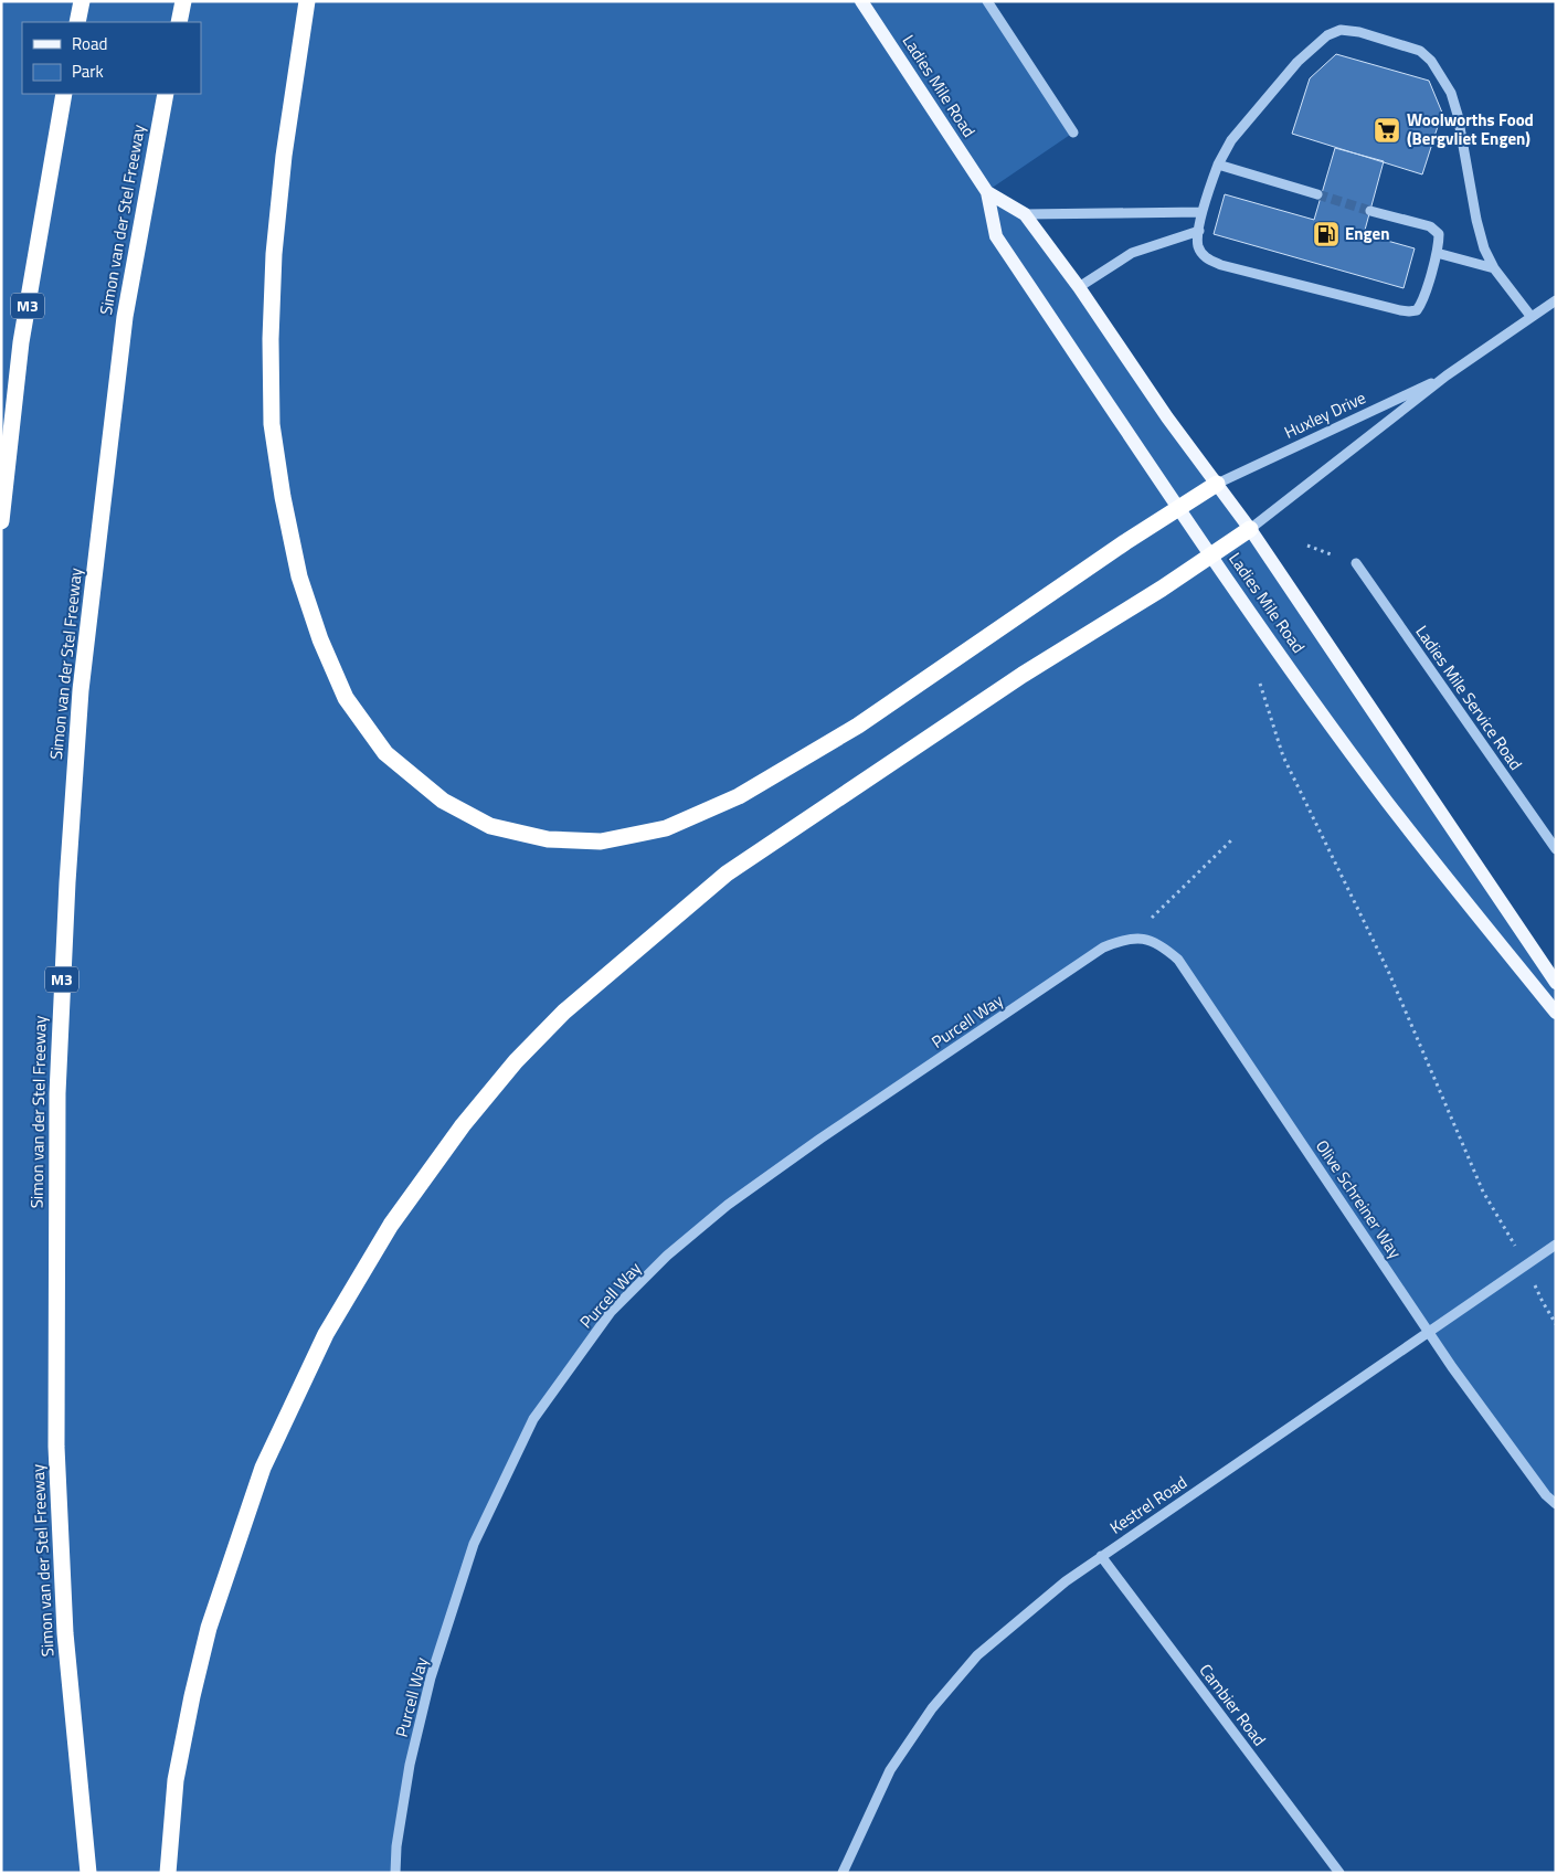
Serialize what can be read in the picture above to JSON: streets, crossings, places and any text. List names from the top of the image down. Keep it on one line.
{"streets":{"highway":["Simon van der Stel Freeway","M3"],"main road":["Ladies Mile Road"],"street":["Huxley Drive","Ladies Mile Service Road","Purcell Way","Olive Schreiner Way","Kestrel Road","Cambier Road"]},"crossings":[["Ladies Mile Road","Huxley Drive"],["Purcell Way","Olive Schreiner Way"],["Olive Schreiner Way","Kestrel Road"],["Kestrel Road","Cambier Road"]],"places":{"supermarket":["Woolworths Food (Bergvliet Engen)"],"fuel station":["Engen"]},"legend":["Road","Park"]}
